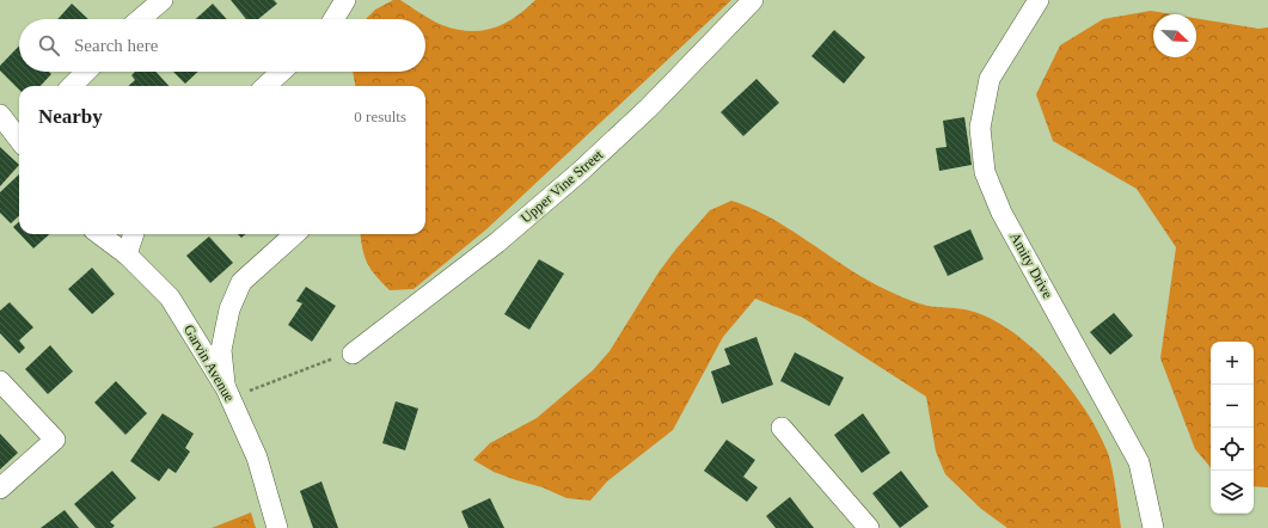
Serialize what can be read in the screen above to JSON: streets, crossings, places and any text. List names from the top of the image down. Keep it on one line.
{"streets":{"street":["Upper Vine Street","Amity Drive","Garvin Avenue"]},"north":"bottom right","page":{"search":"Search here","heading":["Nearby","0 results"],"map_buttons":["+","−"]}}
